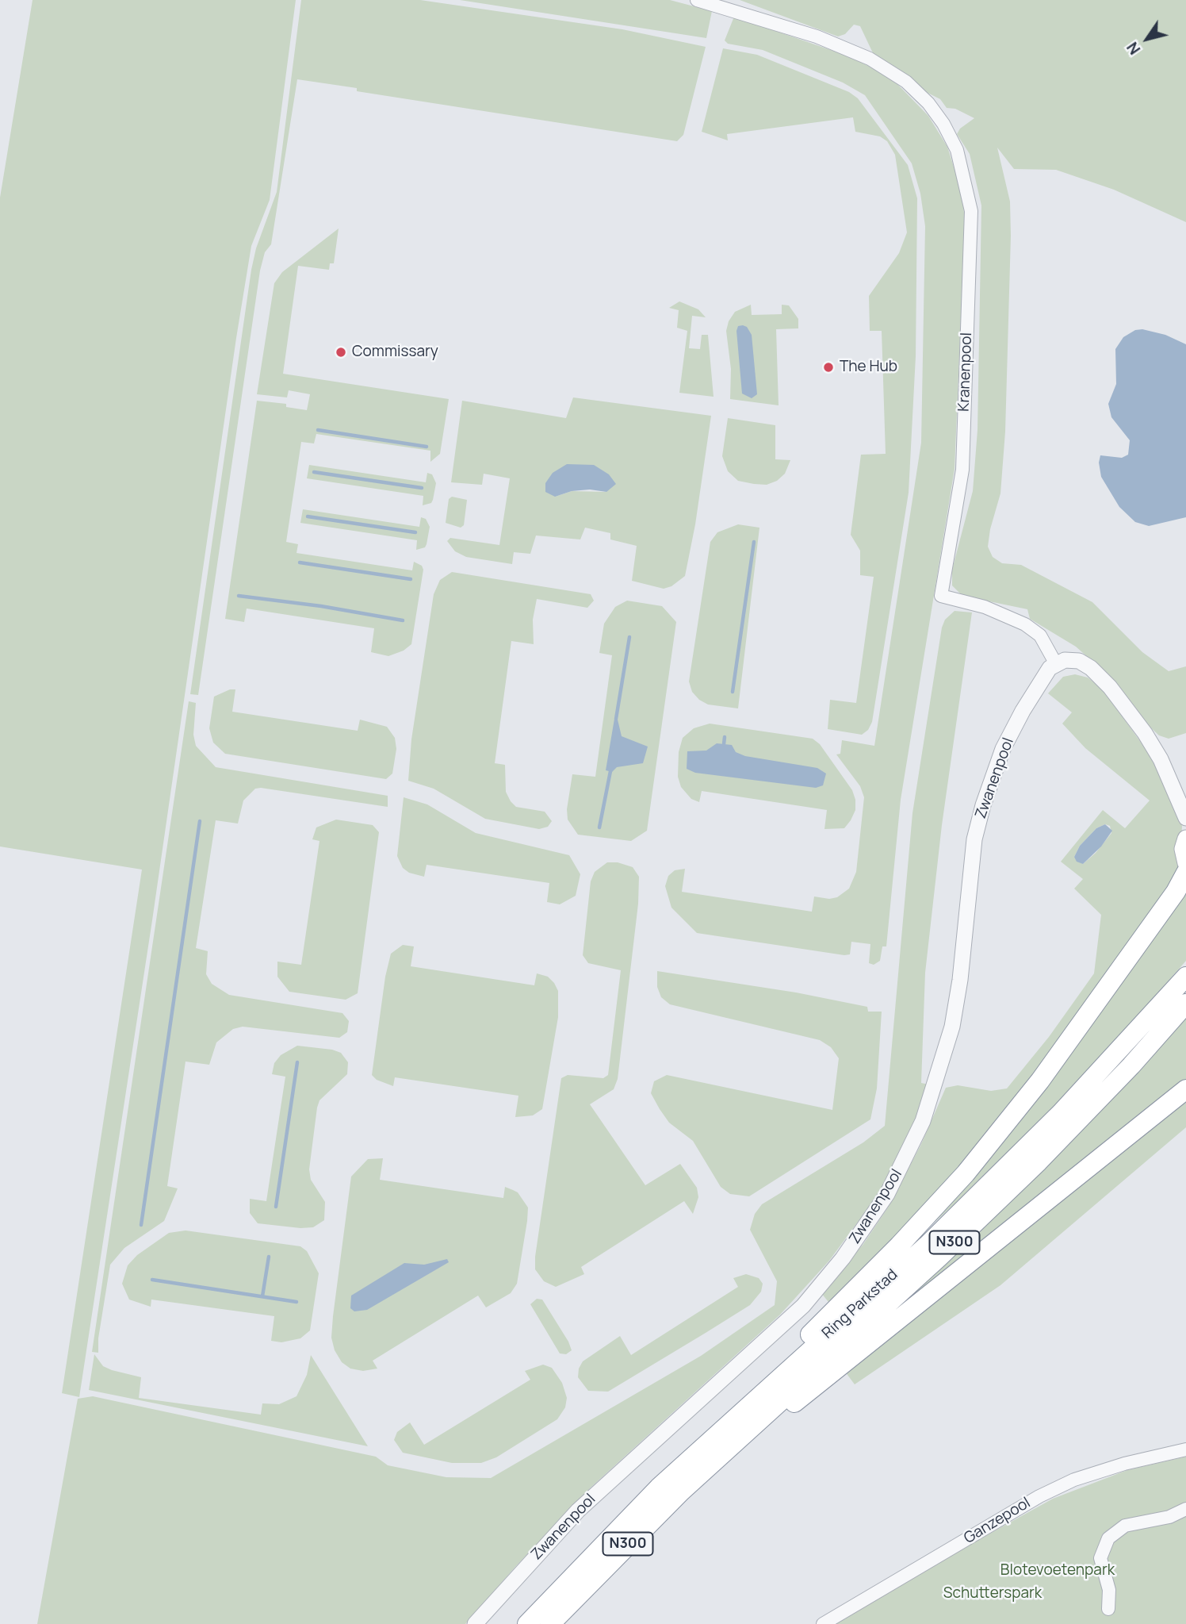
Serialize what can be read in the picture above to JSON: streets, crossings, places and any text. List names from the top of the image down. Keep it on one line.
{"streets":{"highway":["N300","Ring Parkstad"],"street":["Kranenpool","Zwanenpool","Ganzepool"]},"crossings":[["Kranenpool","Zwanenpool"],["N300","Ring Parkstad"]],"parks":["Blotevoetenpark","Schutterspark"],"places":["Commissary","The Hub"],"north":"bottom left"}
